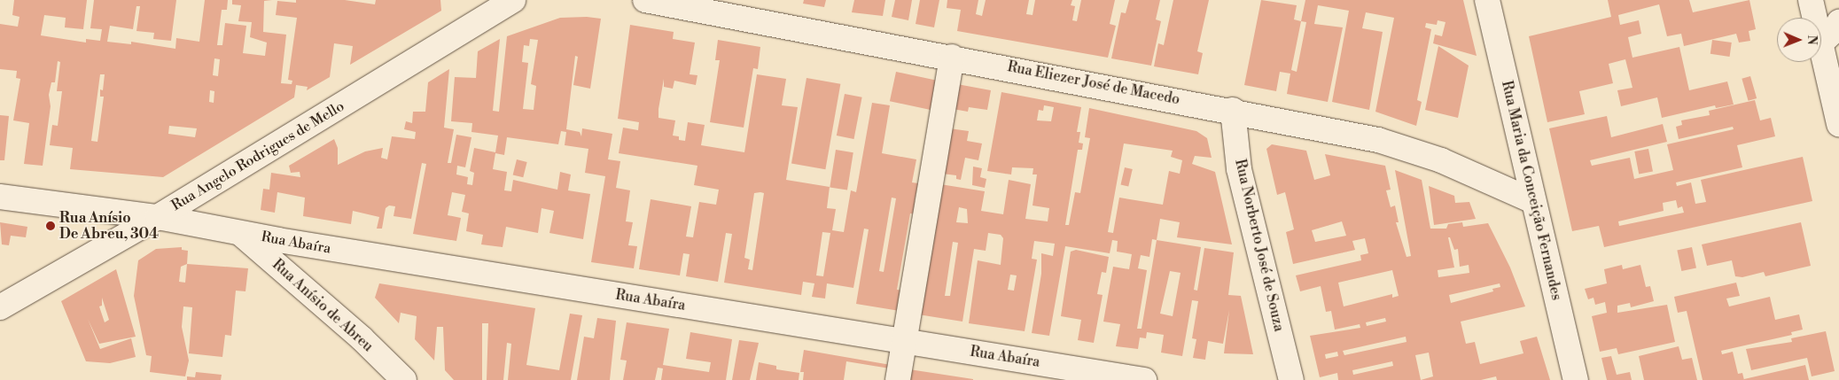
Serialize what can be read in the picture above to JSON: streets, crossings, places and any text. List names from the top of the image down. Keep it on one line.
{"streets":{"street":["Rua Eliezer José de Macedo","Rua Angelo Rodrigues de Mello","Rua Maria da Conceição Fernandes","Rua Abaíra","Rua Norberto José de Souza","Rua Anísio de Abreu"]},"crossings":[["Rua Eliezer José de Macedo","Rua Maria da Conceição Fernandes"],["Rua Eliezer José de Macedo","Rua Norberto José de Souza"],["Rua Angelo Rodrigues de Mello","Rua Abaíra"],["Rua Abaíra","Rua Anísio de Abreu"]],"places":["Rua Anísio De Abreu, 304"],"north":"right"}
